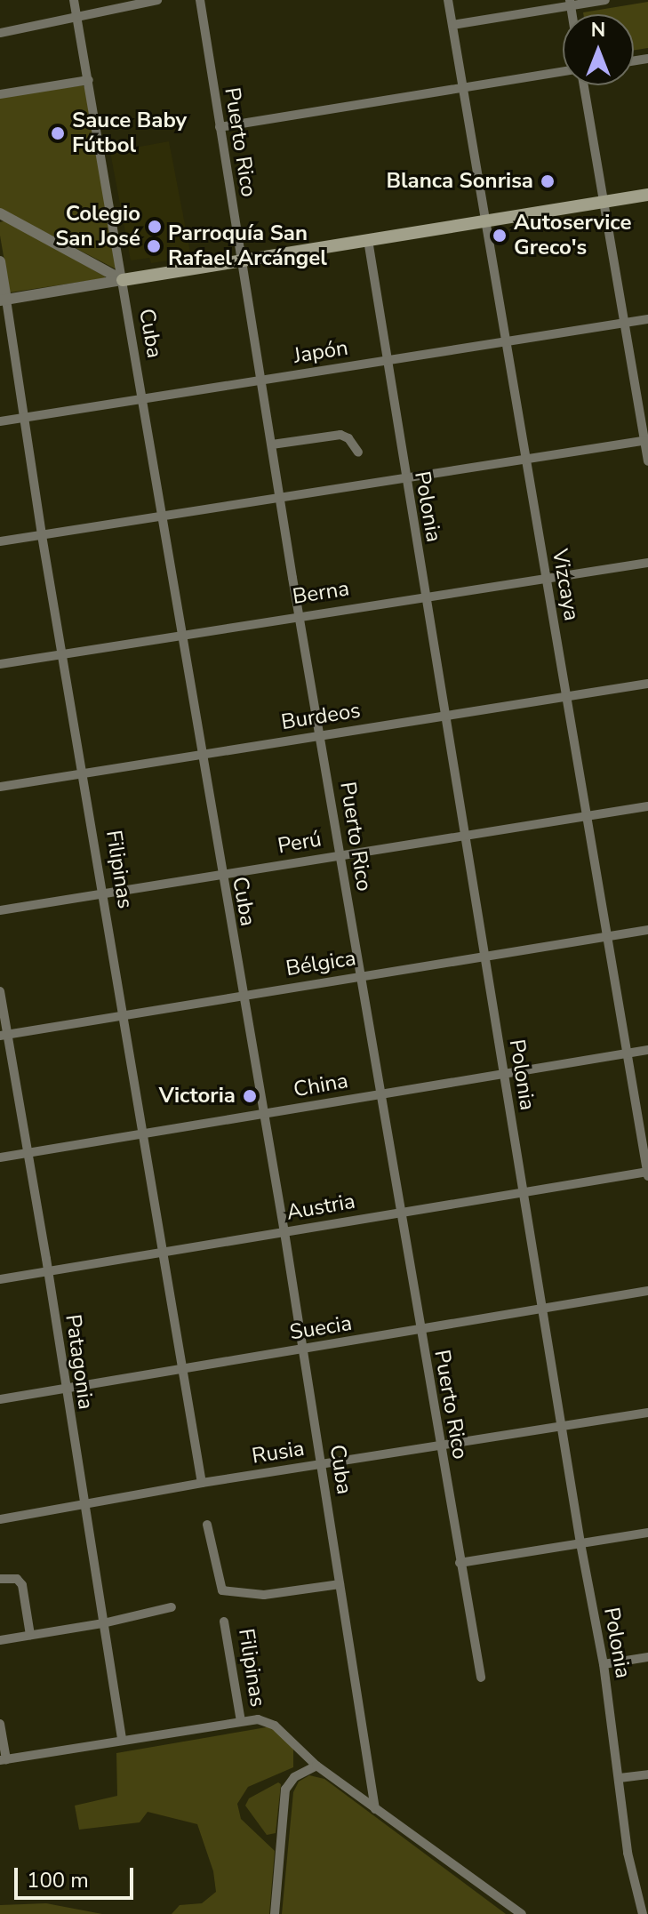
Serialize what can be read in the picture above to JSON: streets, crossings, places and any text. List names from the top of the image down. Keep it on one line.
{"streets":{"street":["Puerto Rico","Cuba","Japón","Polonia","Vizcaya","Berna","Burdeos","Perú","Filipinas","Bélgica","China","Austria","Suecia","Patagonia","Rusia"]},"crossings":[["Puerto Rico","Japón"],["Puerto Rico","Berna"],["Puerto Rico","Burdeos"],["Puerto Rico","Perú"],["Puerto Rico","Bélgica"],["Puerto Rico","China"],["Puerto Rico","Austria"],["Puerto Rico","Suecia"],["Puerto Rico","Rusia"],["Cuba","Japón"],["Cuba","Berna"],["Cuba","Burdeos"],["Cuba","Perú"],["Cuba","Bélgica"],["Cuba","China"],["Cuba","Austria"],["Cuba","Suecia"],["Cuba","Rusia"],["Japón","Polonia"],["Japón","Vizcaya"],["Japón","Filipinas"],["Polonia","Berna"],["Polonia","Burdeos"],["Polonia","Perú"],["Polonia","Bélgica"],["Polonia","China"],["Polonia","Austria"],["Polonia","Suecia"],["Polonia","Rusia"],["Vizcaya","Berna"],["Vizcaya","Burdeos"],["Vizcaya","Perú"],["Vizcaya","Bélgica"],["Vizcaya","China"],["Vizcaya","Austria"],["Berna","Filipinas"],["Burdeos","Filipinas"],["Perú","Filipinas"],["Filipinas","Bélgica"],["Filipinas","China"],["Filipinas","Austria"],["Filipinas","Suecia"],["Filipinas","Rusia"],["Bélgica","Patagonia"],["China","Patagonia"],["Austria","Patagonia"],["Suecia","Patagonia"],["Patagonia","Rusia"]],"places":["Sauce Baby Fútbol","Blanca Sonrisa","Colegio San José","Autoservice Greco's","Parroquía San Rafael Arcángel","Victoria"],"scale_bar":"100 m","north":"top"}
